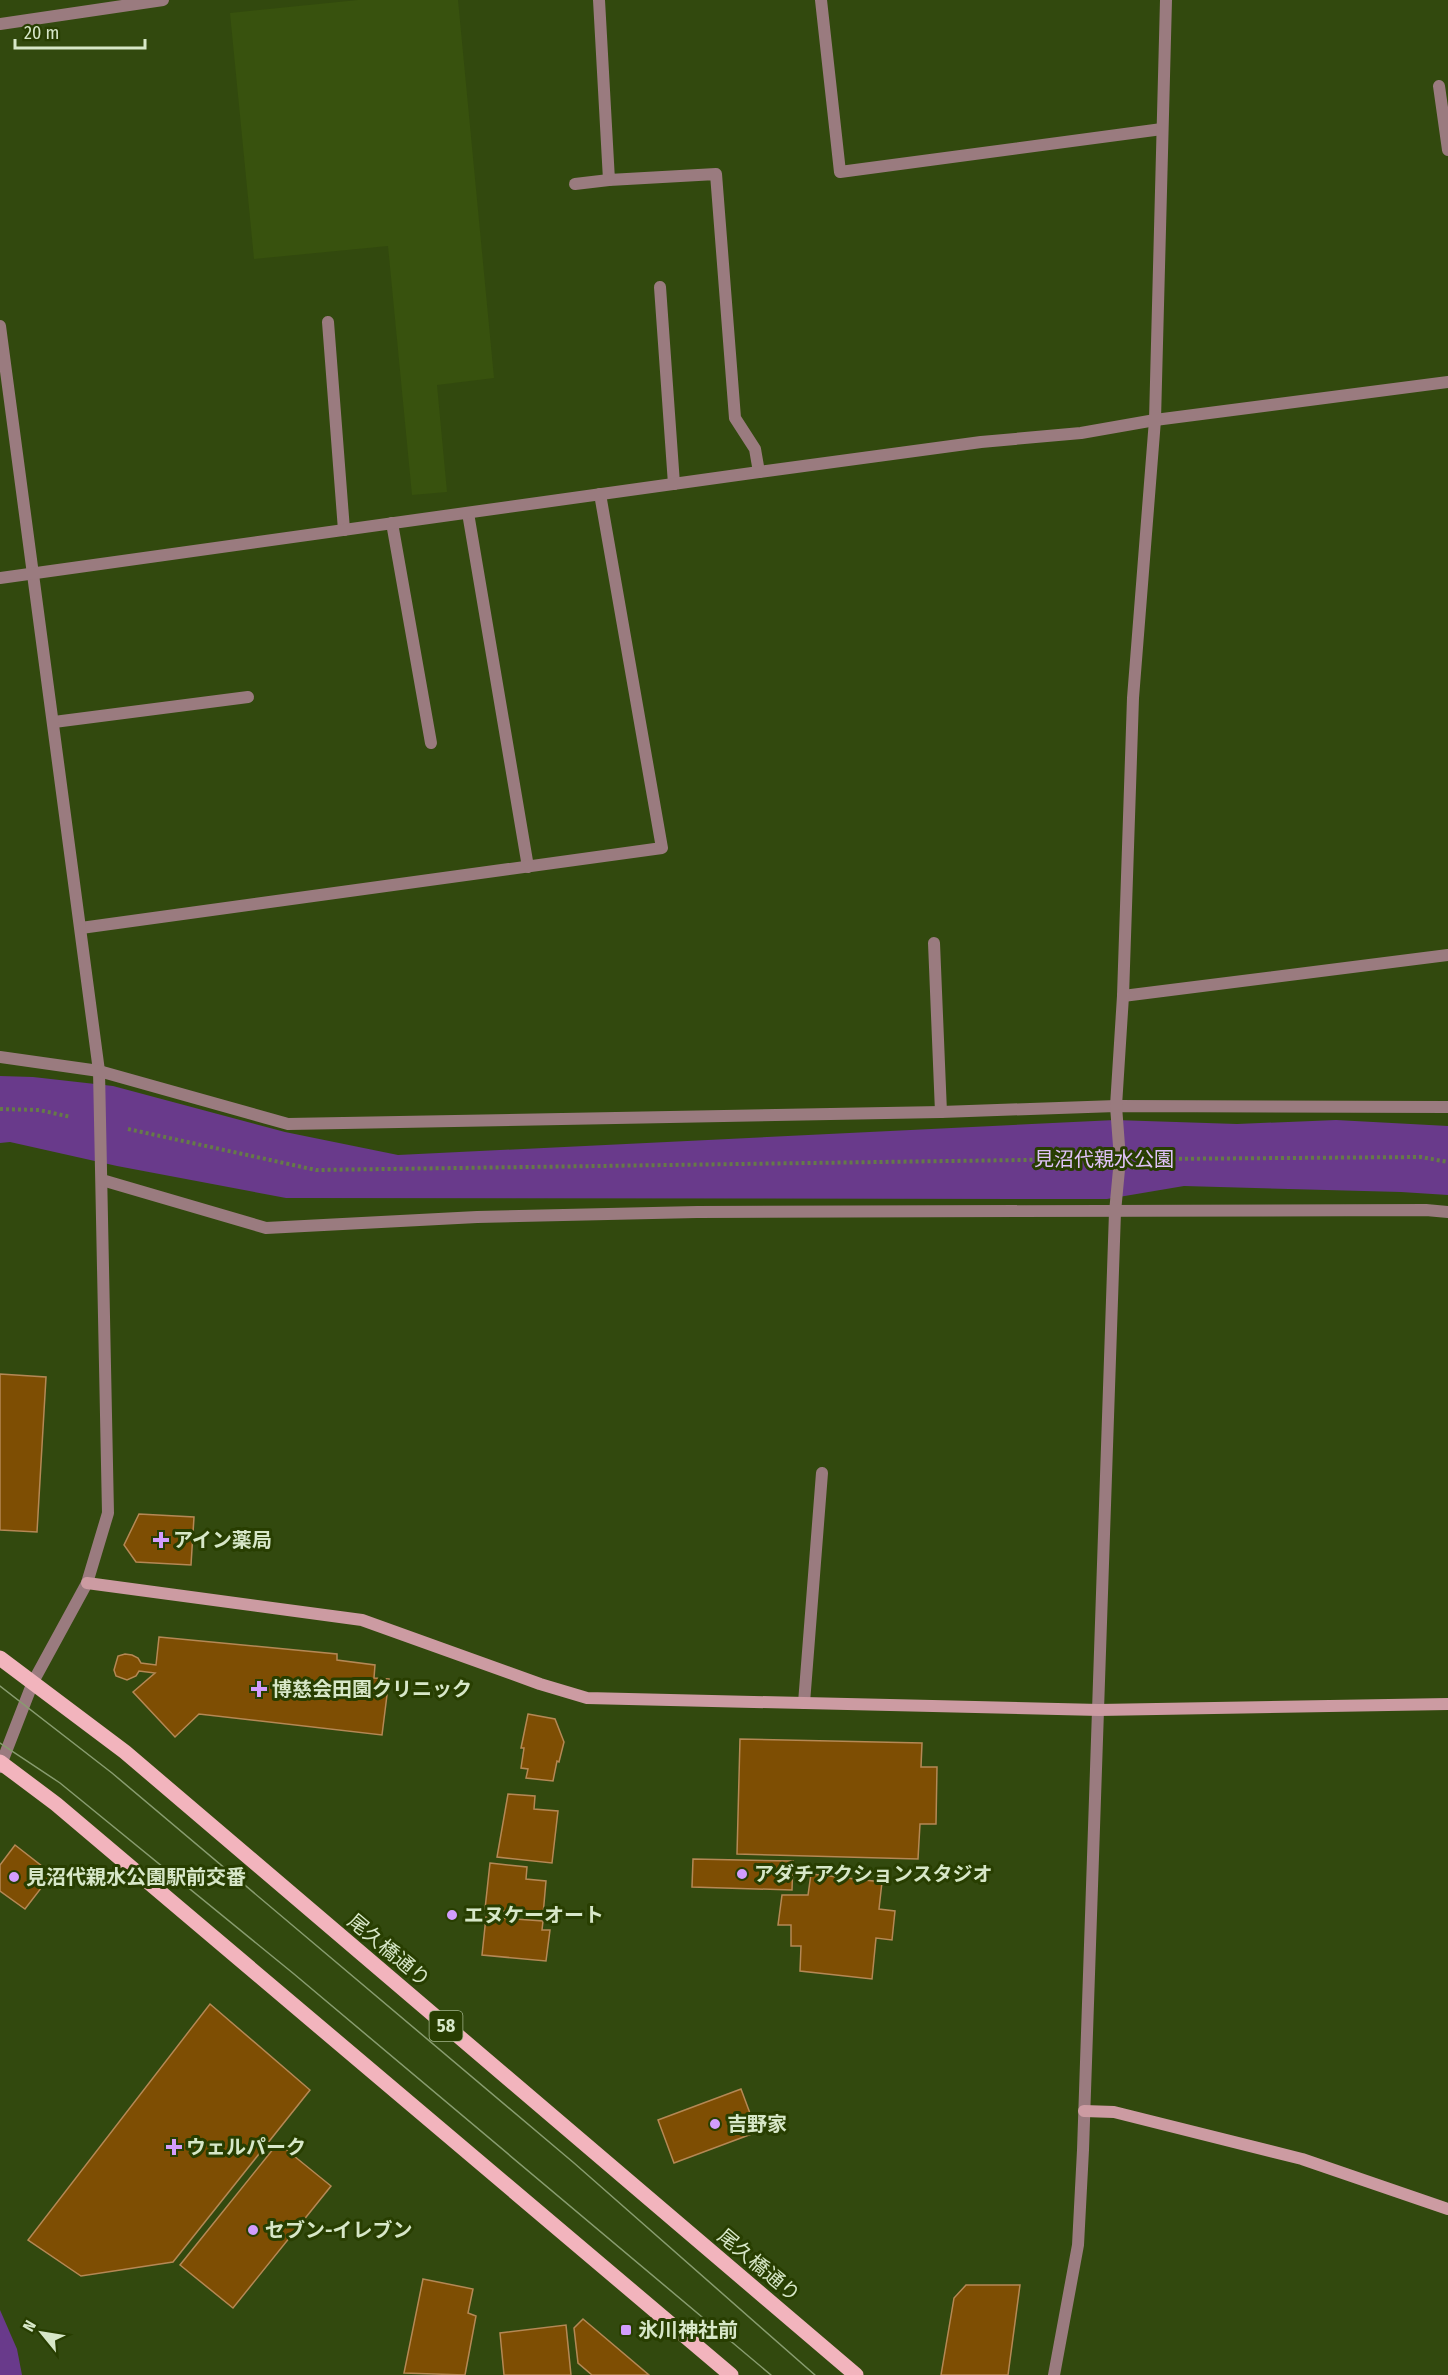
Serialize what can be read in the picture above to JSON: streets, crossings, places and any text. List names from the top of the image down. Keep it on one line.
{"streets":{"main road":["尾久橋通り","58"]},"parks":["見沼代親水公園"],"places":{"health":["アイン薬局","博慈会田園クリニック","ウェルパーク"],"other":["アダチアクションスタジオ","見沼代親水公園駅前交番","エヌケーオート","吉野家","セブン-イレブン"],"transit":["氷川神社前"]},"scale_bar":"20 m","north":"top left"}
